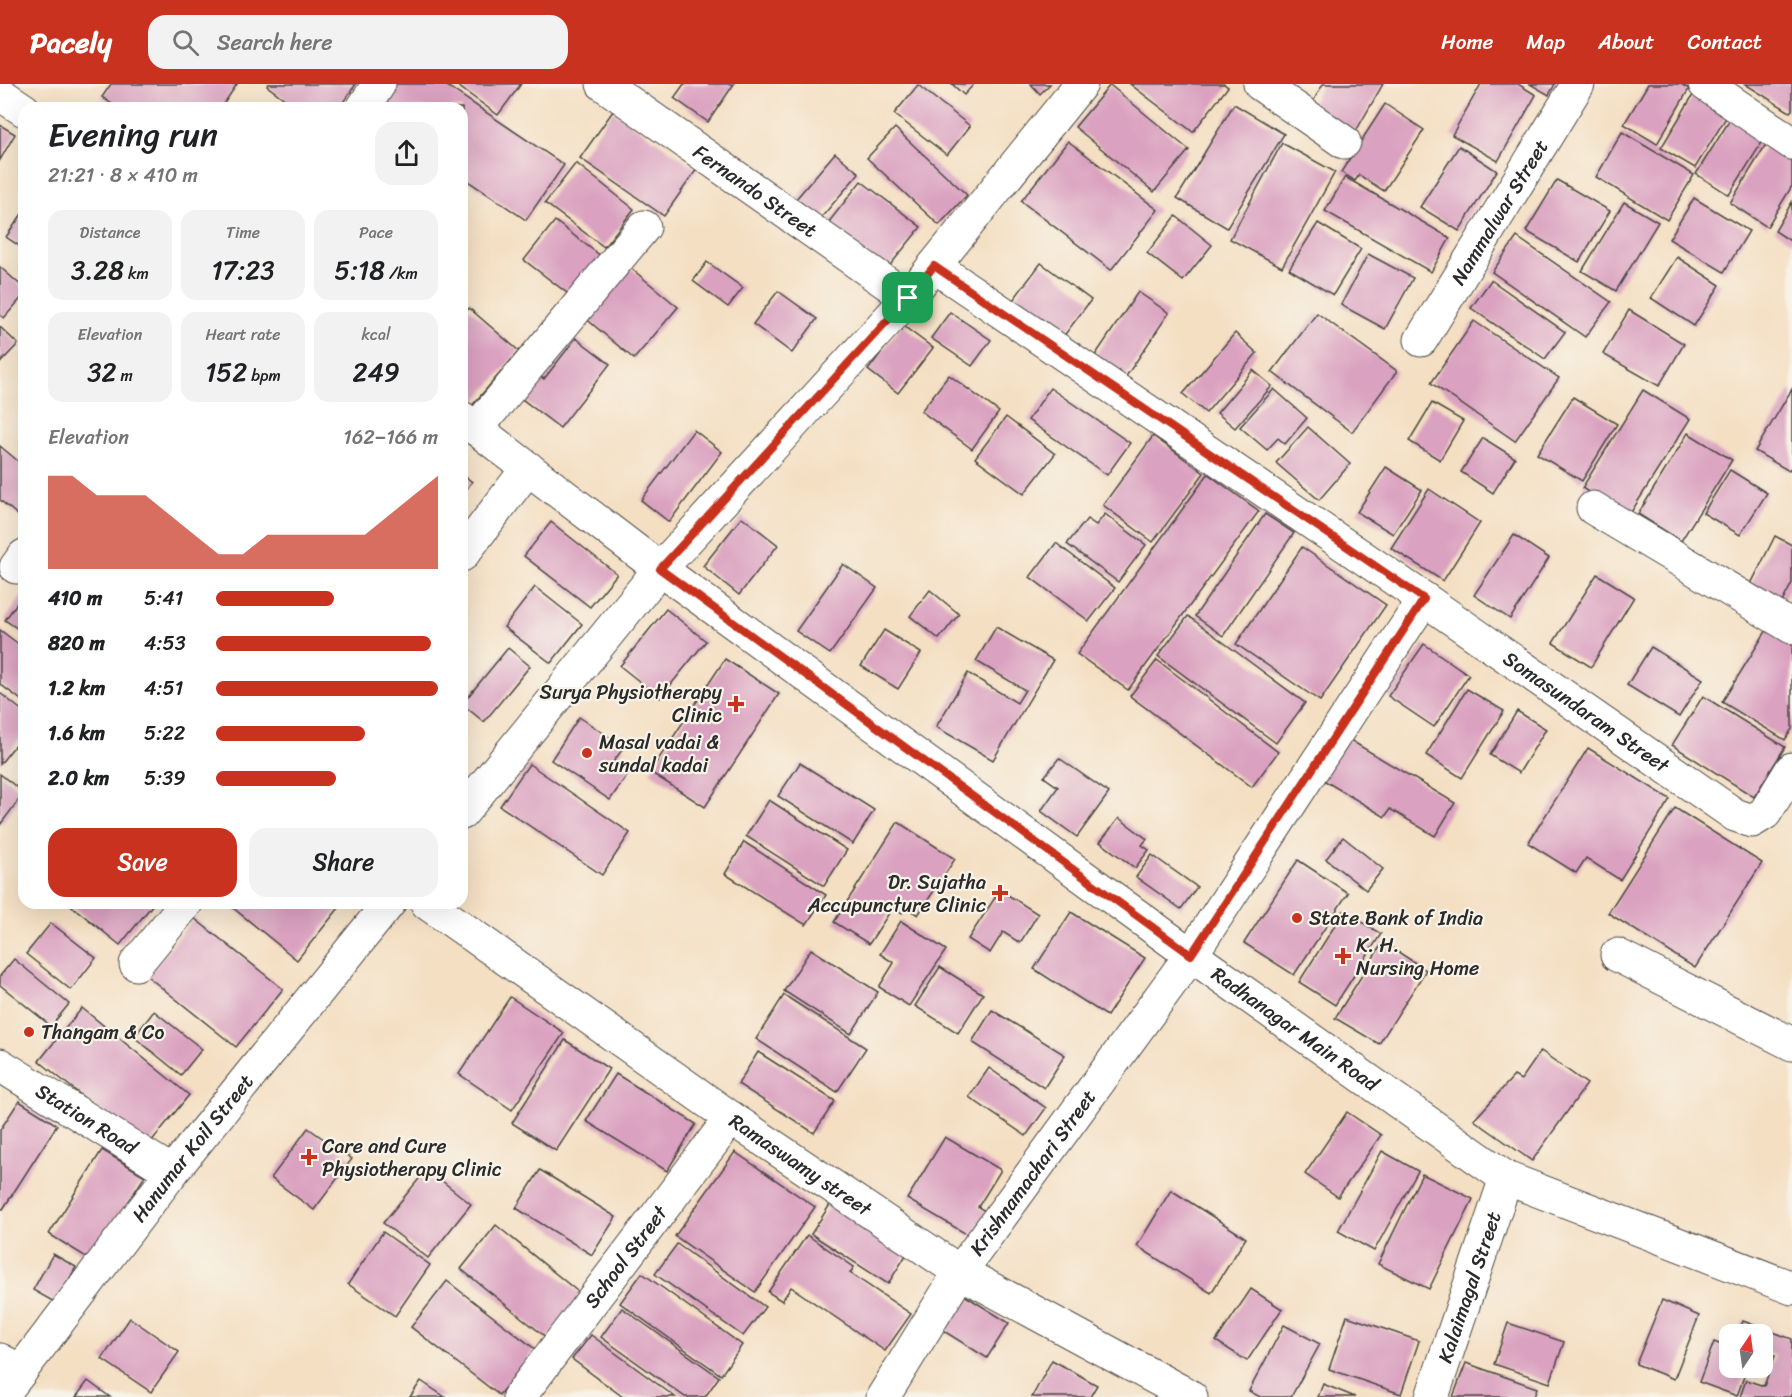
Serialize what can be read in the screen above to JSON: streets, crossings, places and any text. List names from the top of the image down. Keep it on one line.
{"streets":{"street":["Fernando Street","Nammalwar Street","Somasundaram Street","Radhanagar Main Road","Station Road","Hanumar Koil Street","Ramaswamy street","Krishnamachari Street","School Street","Kalaimagal Street"]},"crossings":[["Somasundaram Street","Krishnamachari Street"],["Radhanagar Main Road","Krishnamachari Street"],["Radhanagar Main Road","Kalaimagal Street"],["Station Road","Hanumar Koil Street"],["Ramaswamy street","Krishnamachari Street"],["Ramaswamy street","School Street"]],"places":{"health":["Surya Physiotherapy Clinic","Dr. Sujatha Accupuncture Clinic","K. H. Nursing Home","Care and Cure Physiotherapy Clinic"],"other":["Masal vadai & sundal kadai","State Bank of India","Thangam & Co"]},"north":"top","page":{"header":"Pacely","search":"Search here","nav":["Home","Map","About","Contact"],"heading":["Evening run","21:21 · 8 × 410 m"],"stats":[["Distance","3.28 km"],["Time","17:23"],["Pace","5:18 /km"],["Elevation","32 m"],["Heart rate","152 bpm"],["kcal","249"]],"chart":["Elevation","162–166 m"],"list":[{"name":"410 m","note":"5:41"},{"name":"820 m","note":"4:53"},{"name":"1.2 km","note":"4:51"},{"name":"1.6 km","note":"5:22"},{"name":"2.0 km","note":"5:39"}],"buttons":["Save","Share"]}}
